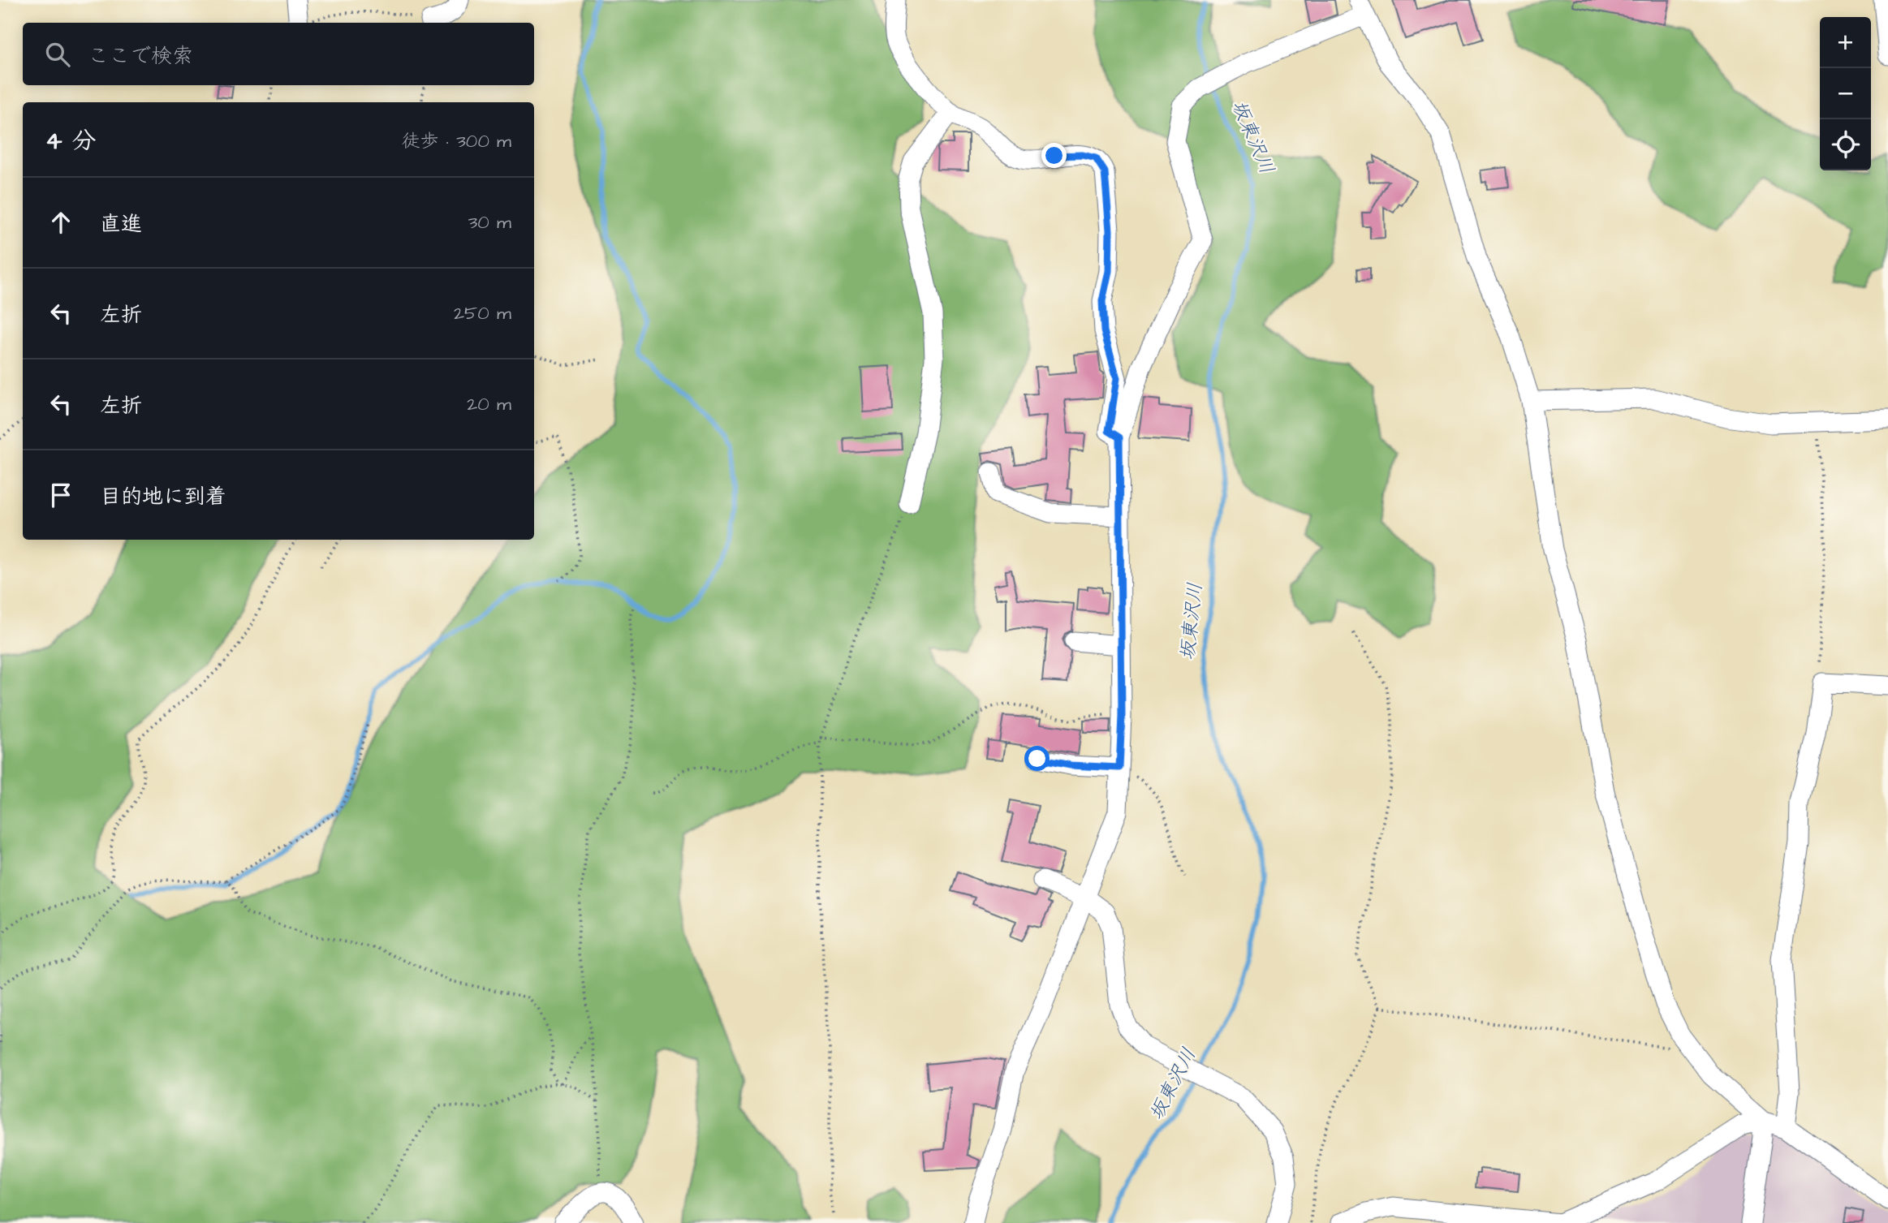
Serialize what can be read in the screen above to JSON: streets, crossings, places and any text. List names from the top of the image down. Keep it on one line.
{"water":["坂東沢川"],"page":{"map_buttons":["+","−"],"search":"ここで検索","heading":["4 分","徒歩 · 300 m"],"list":[["直進","30 m"],["左折","250 m"],["左折","20 m"],"目的地に到着"]}}
